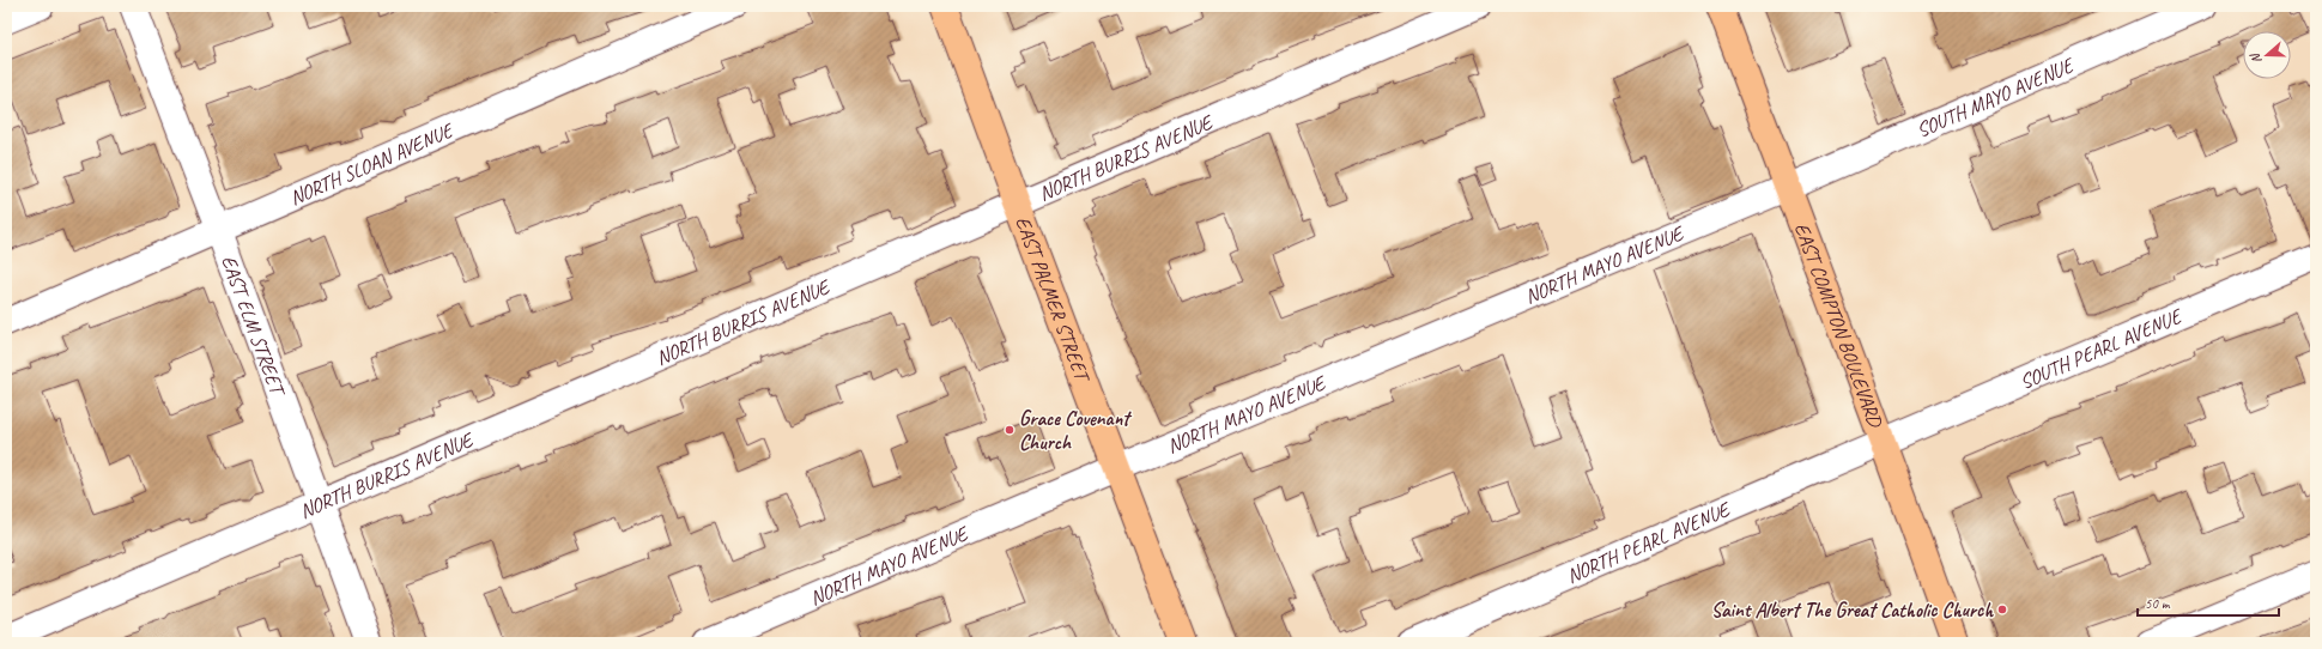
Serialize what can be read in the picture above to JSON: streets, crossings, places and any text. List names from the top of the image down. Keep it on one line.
{"streets":{"main road":["EAST PALMER STREET","EAST COMPTON BOULEVARD"],"street":["SOUTH MAYO AVENUE","NORTH BURRIS AVENUE","NORTH SLOAN AVENUE","NORTH MAYO AVENUE","EAST ELM STREET","SOUTH PEARL AVENUE","NORTH PEARL AVENUE"]},"crossings":[["SOUTH MAYO AVENUE","NORTH MAYO AVENUE"],["SOUTH MAYO AVENUE","EAST COMPTON BOULEVARD"],["NORTH BURRIS AVENUE","EAST PALMER STREET"],["NORTH BURRIS AVENUE","EAST ELM STREET"],["NORTH SLOAN AVENUE","EAST ELM STREET"],["NORTH MAYO AVENUE","EAST PALMER STREET"],["NORTH MAYO AVENUE","EAST COMPTON BOULEVARD"],["EAST COMPTON BOULEVARD","SOUTH PEARL AVENUE"],["EAST COMPTON BOULEVARD","NORTH PEARL AVENUE"],["SOUTH PEARL AVENUE","NORTH PEARL AVENUE"]],"places":["Grace Covenant Church","Saint Albert The Great Catholic Church"],"scale_bar":"50 m","north":"left"}
